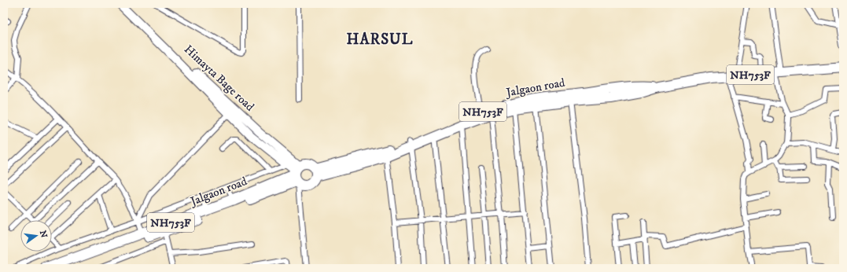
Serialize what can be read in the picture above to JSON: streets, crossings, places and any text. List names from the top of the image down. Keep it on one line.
{"streets":{"highway":["NH753F","Jalgaon road"],"main road":["Himayta Bage road"]},"crossings":[["Himayta Bage road","Jalgaon road"]],"districts":["HARSUL"],"north":"right"}
